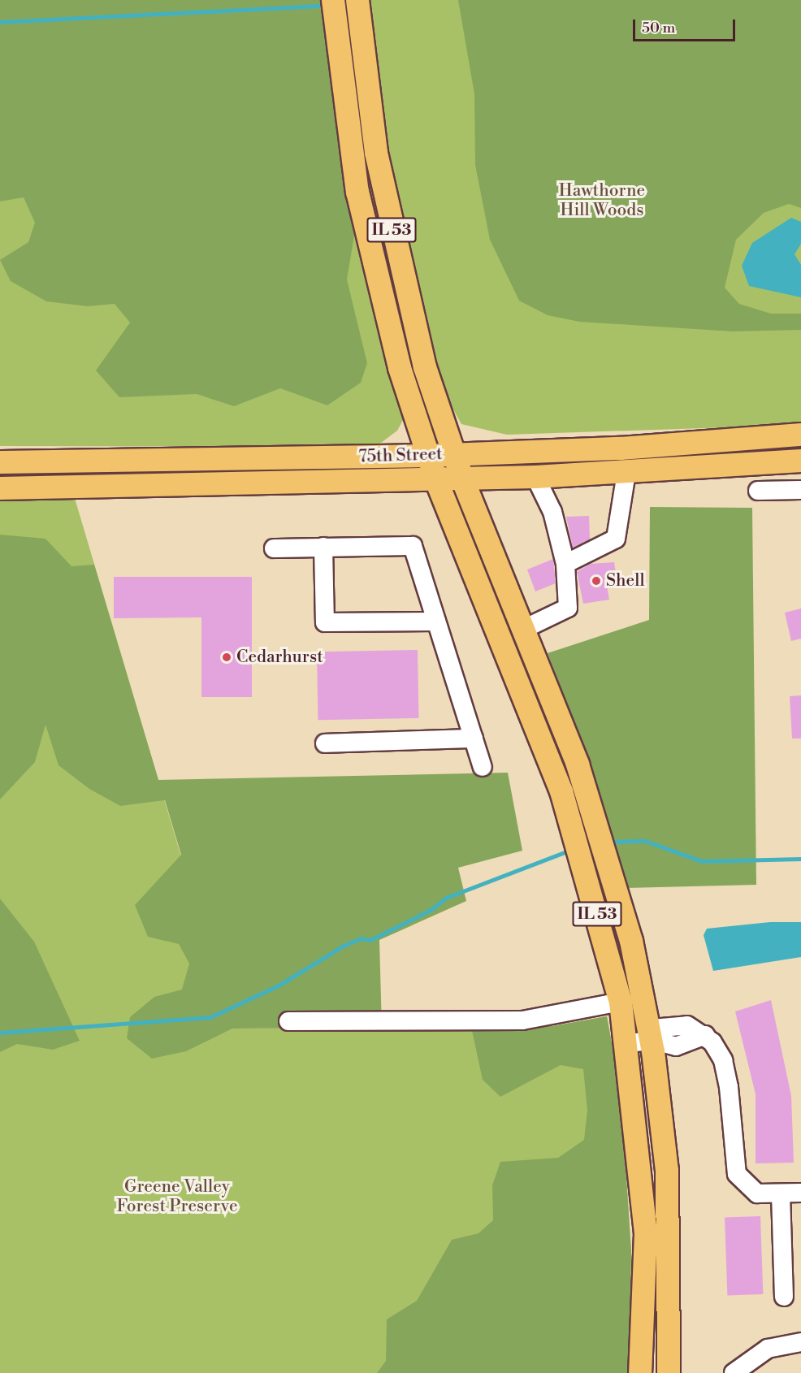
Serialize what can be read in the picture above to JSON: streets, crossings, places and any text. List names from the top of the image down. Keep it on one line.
{"streets":{"main road":["IL 53","75th Street"]},"crossings":[["IL 53","75th Street"]],"parks":["Hawthorne Hill Woods","Greene Valley Forest Preserve"],"places":["Shell","Cedarhurst"],"scale_bar":"50 m"}
